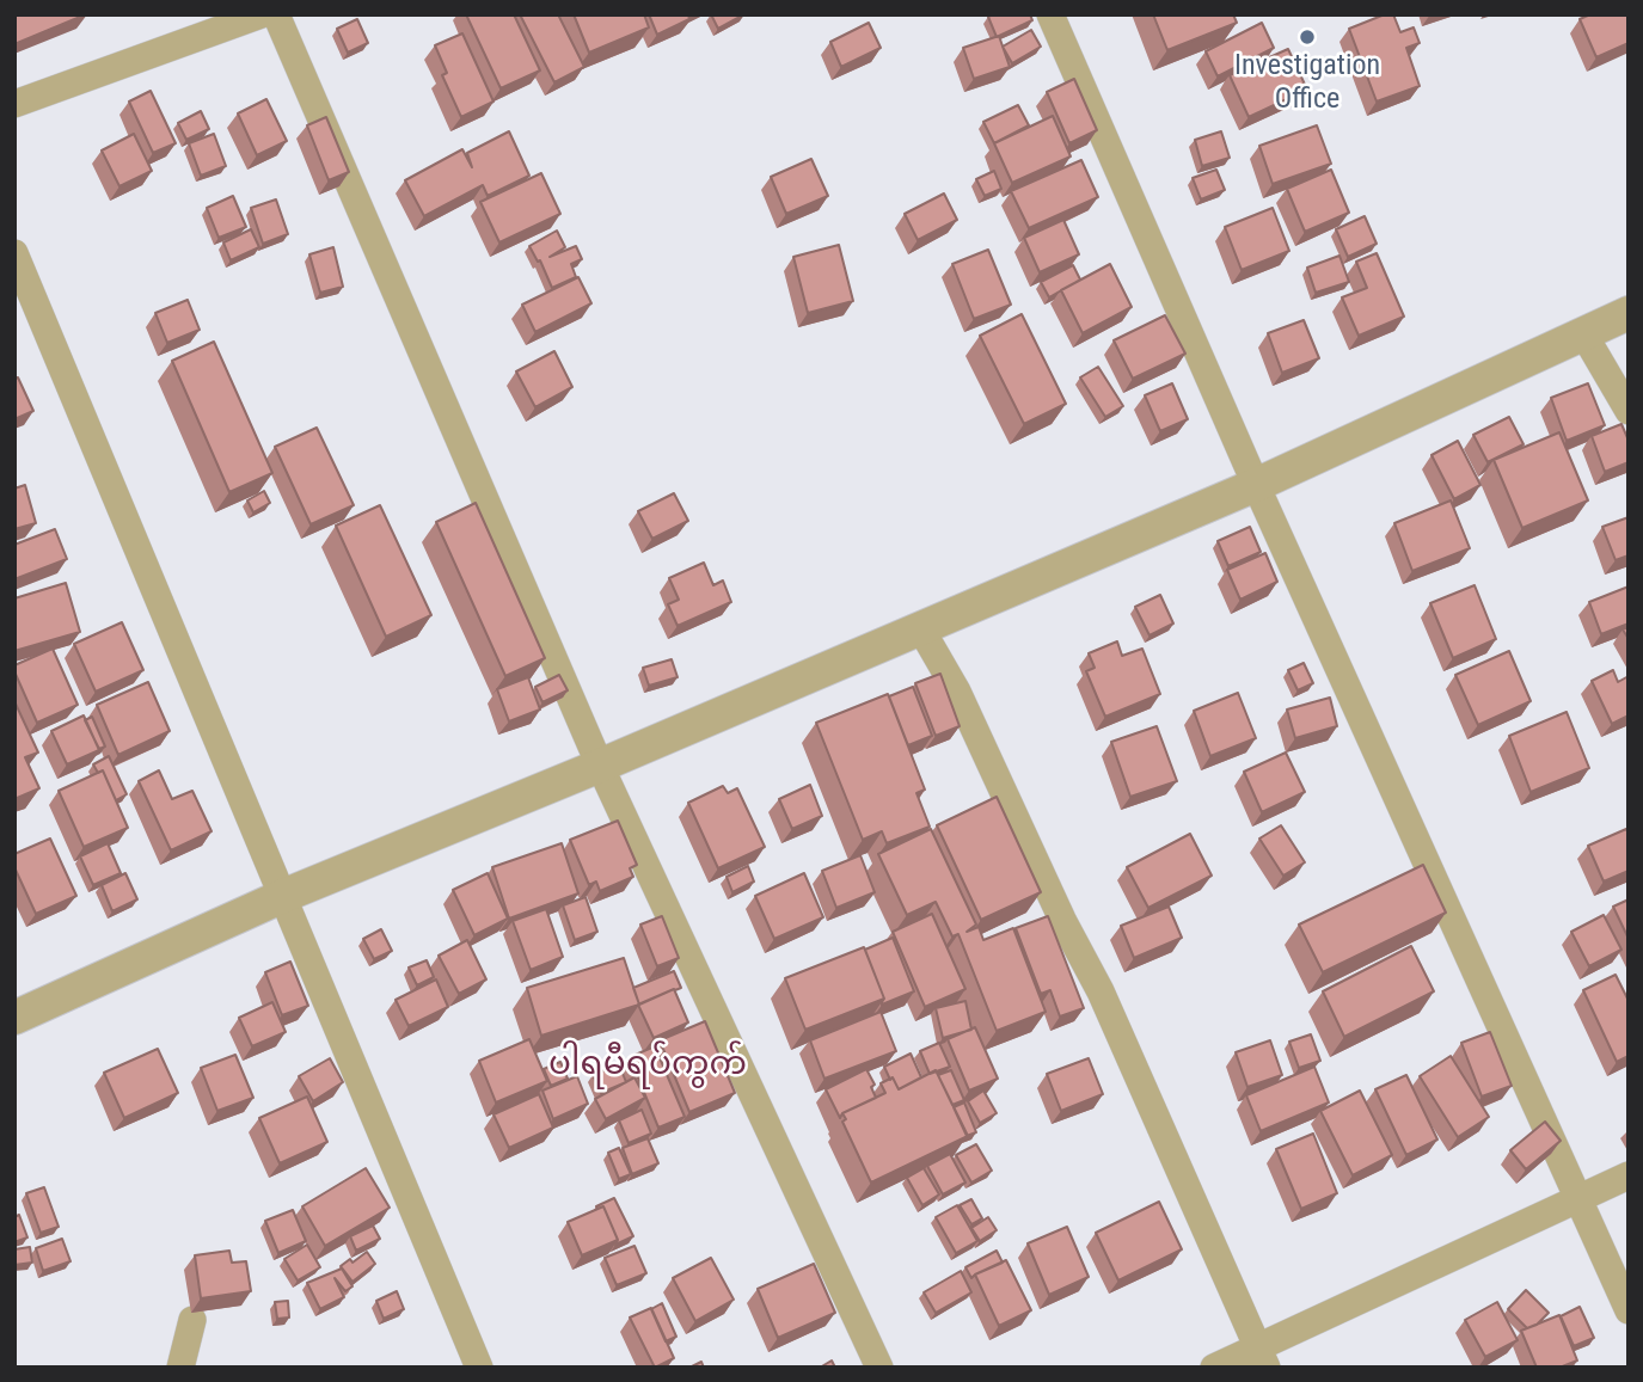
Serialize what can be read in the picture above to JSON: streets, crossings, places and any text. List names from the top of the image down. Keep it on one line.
{"districts":["ပါရမီရပ်ကွက်"],"places":["Investigation Office"]}
